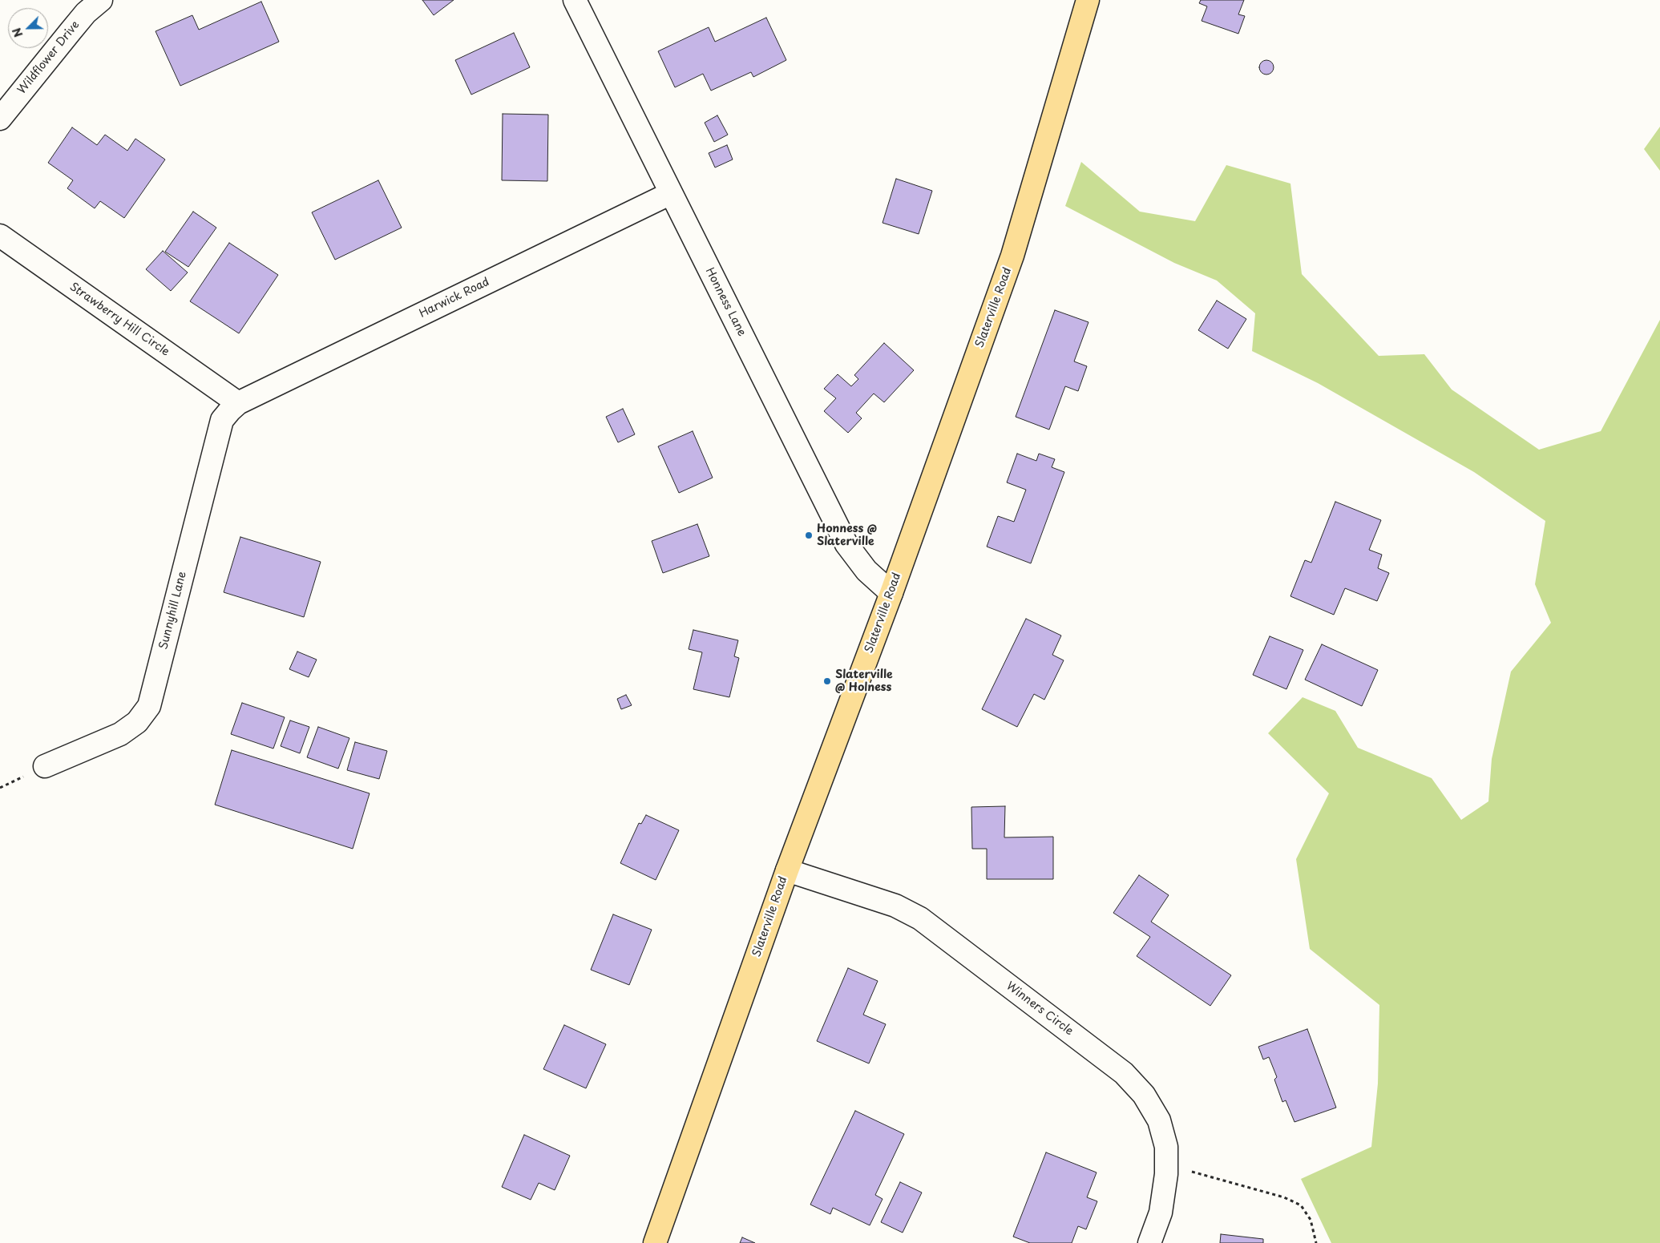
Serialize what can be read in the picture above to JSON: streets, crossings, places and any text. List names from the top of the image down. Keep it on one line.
{"streets":{"highway":["Slaterville Road"],"street":["Wildflower Drive","Harwick Road","Honness Lane","Strawberry Hill Circle","Sunnyhill Lane","Winners Circle"]},"crossings":[["Harwick Road","Honness Lane"],["Harwick Road","Strawberry Hill Circle"],["Harwick Road","Sunnyhill Lane"],["Honness Lane","Slaterville Road"],["Slaterville Road","Winners Circle"],["Strawberry Hill Circle","Sunnyhill Lane"]],"places":["Honness @ Slaterville","Slaterville @ Holness"],"north":"bottom left"}
